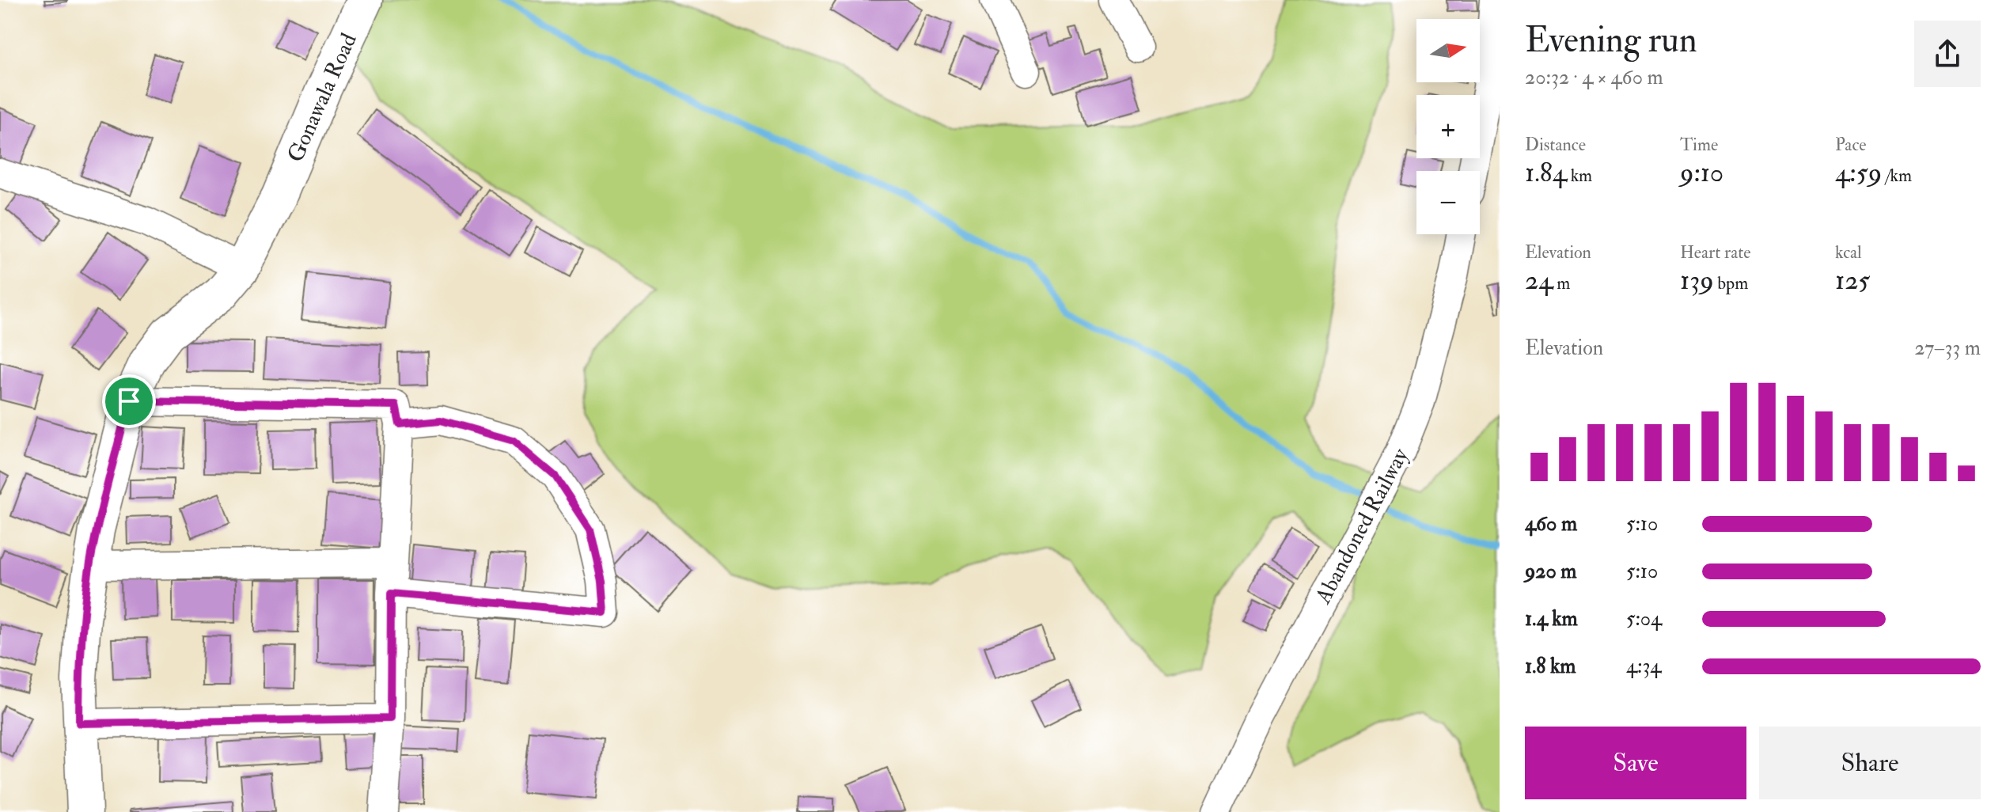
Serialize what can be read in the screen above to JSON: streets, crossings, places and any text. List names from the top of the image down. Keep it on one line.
{"streets":{"street":["Gonawala Road","Abandoned Railway"]},"north":"right","page":{"heading":["Evening run","20:32 · 4 × 460 m"],"map_buttons":["+","−"],"stats":[["Distance","1.84 km"],["Time","9:10"],["Pace","4:59 /km"],["Elevation","24 m"],["Heart rate","139 bpm"],["kcal","125"]],"chart":["Elevation","27–33 m"],"list":[{"name":"460 m","note":"5:10"},{"name":"920 m","note":"5:10"},{"name":"1.4 km","note":"5:04"},{"name":"1.8 km","note":"4:34"}],"buttons":["Save","Share"]}}
